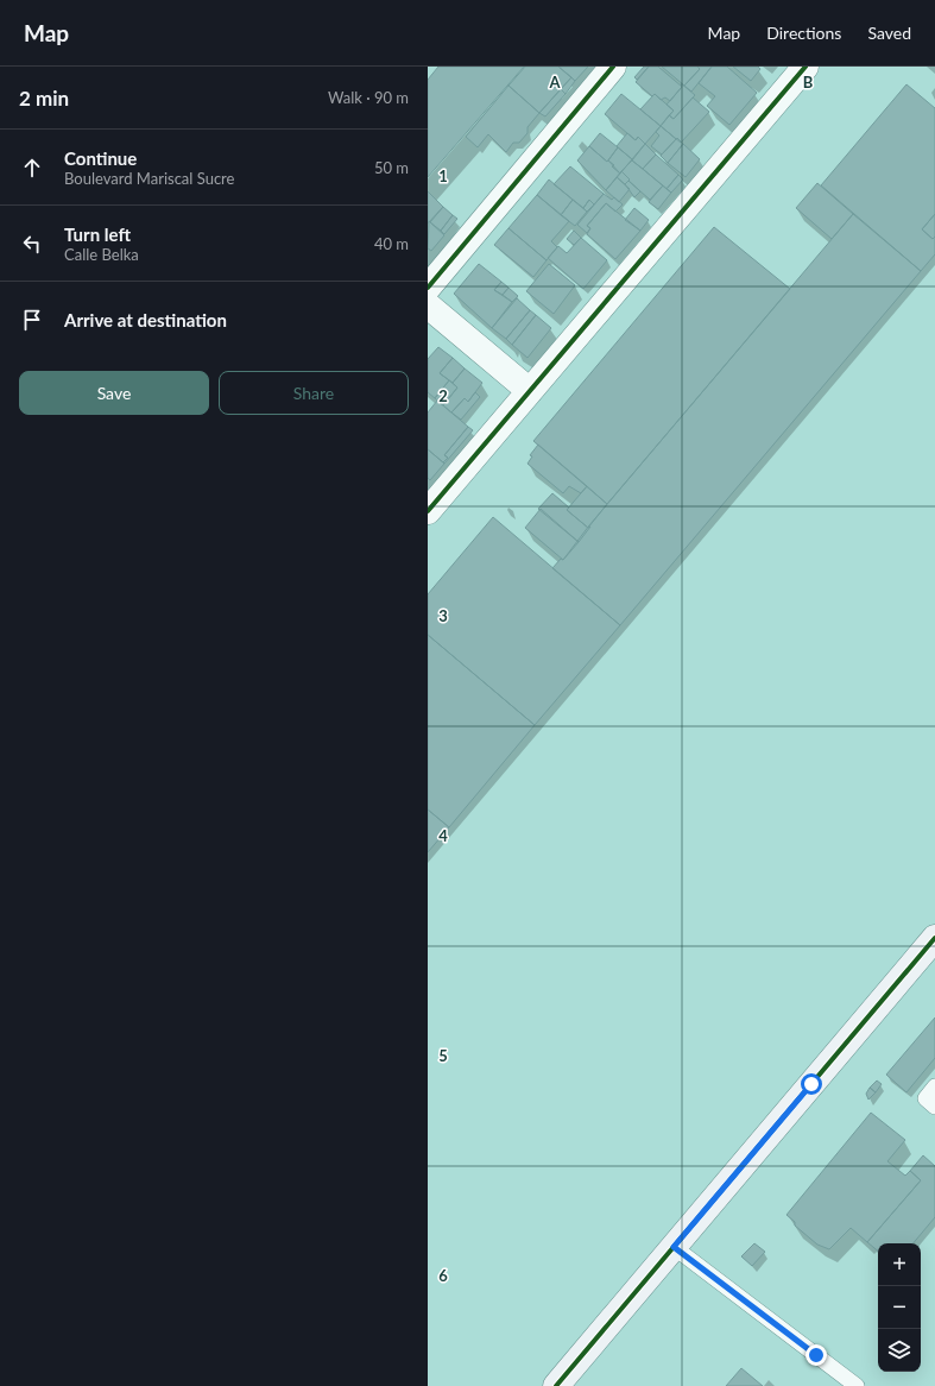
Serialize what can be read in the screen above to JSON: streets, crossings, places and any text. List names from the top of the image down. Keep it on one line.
{"page":{"header":"Map","nav":["Map","Directions","Saved"],"heading":["2 min","Walk · 90 m"],"list":[["Continue","Boulevard Mariscal Sucre","50 m"],["Turn left","Calle Belka","40 m"],"Arrive at destination"],"buttons":["Save","Share"],"map_buttons":["+","−"]},"grid":{"columns":["A","B"],"rows":["1","2","3","4","5","6"]}}
